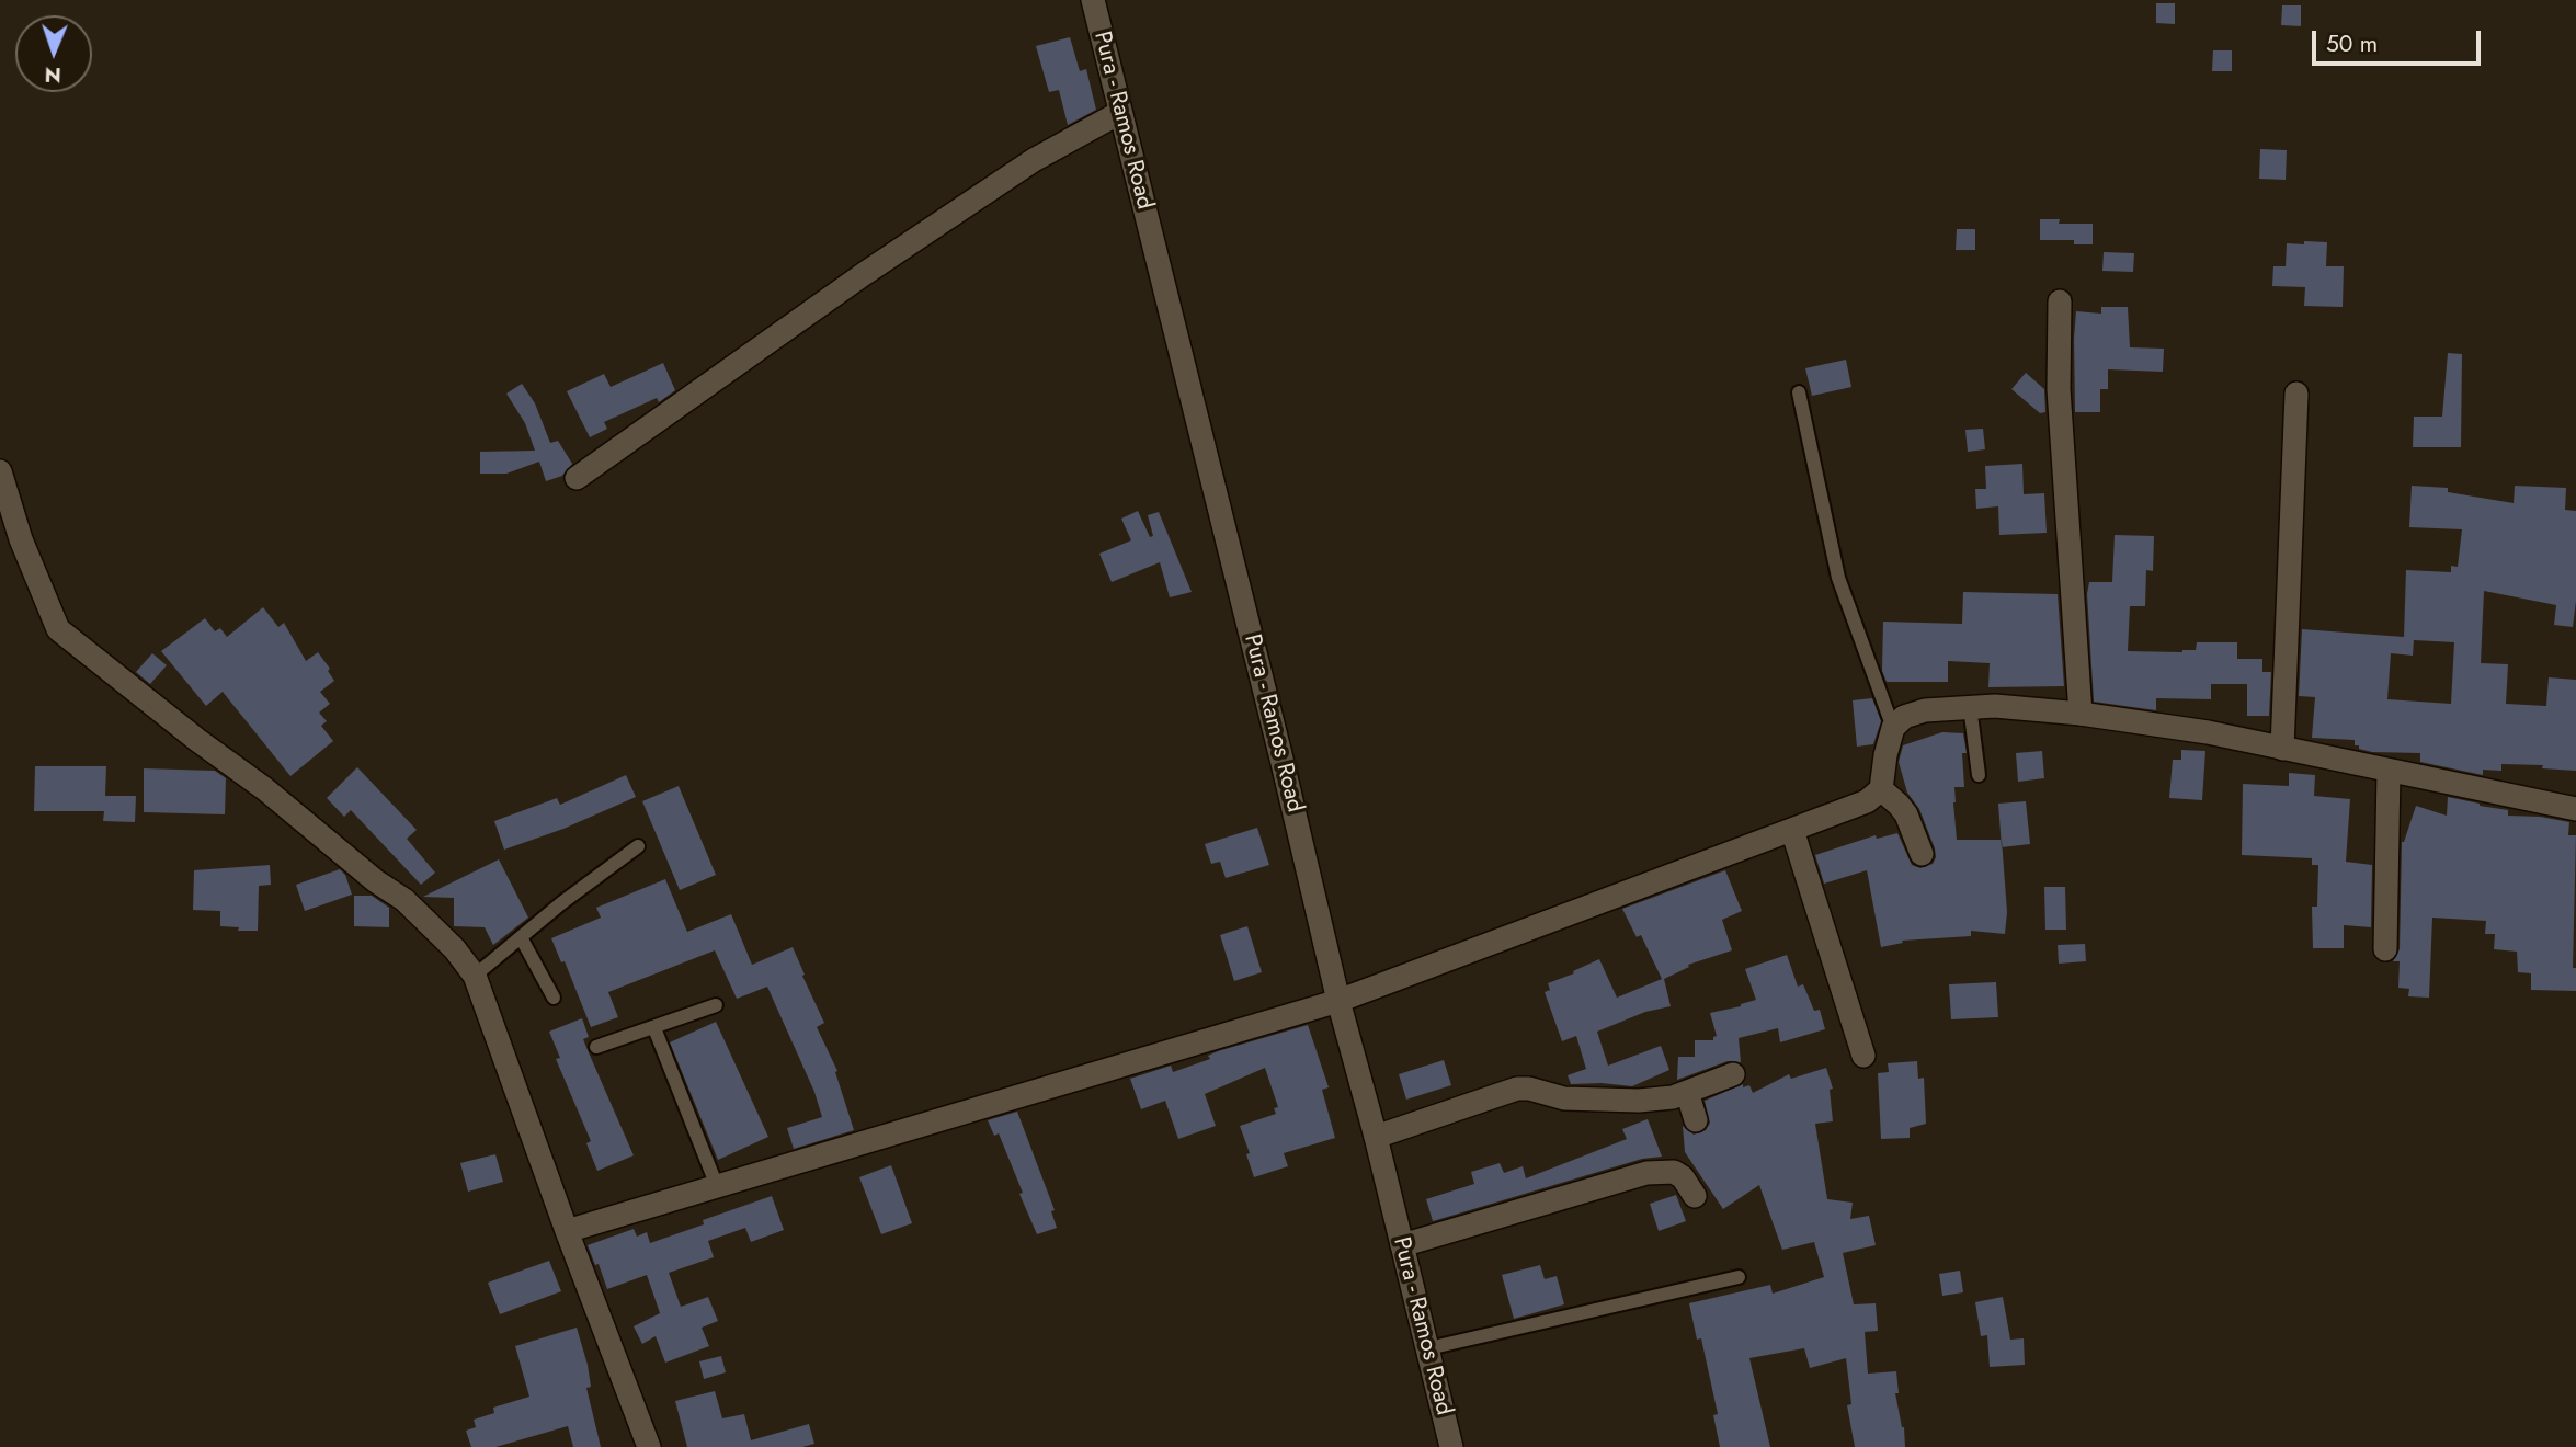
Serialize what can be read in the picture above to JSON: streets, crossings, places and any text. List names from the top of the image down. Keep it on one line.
{"streets":{"street":["Pura - Ramos Road"]},"scale_bar":"50 m","north":"bottom"}
